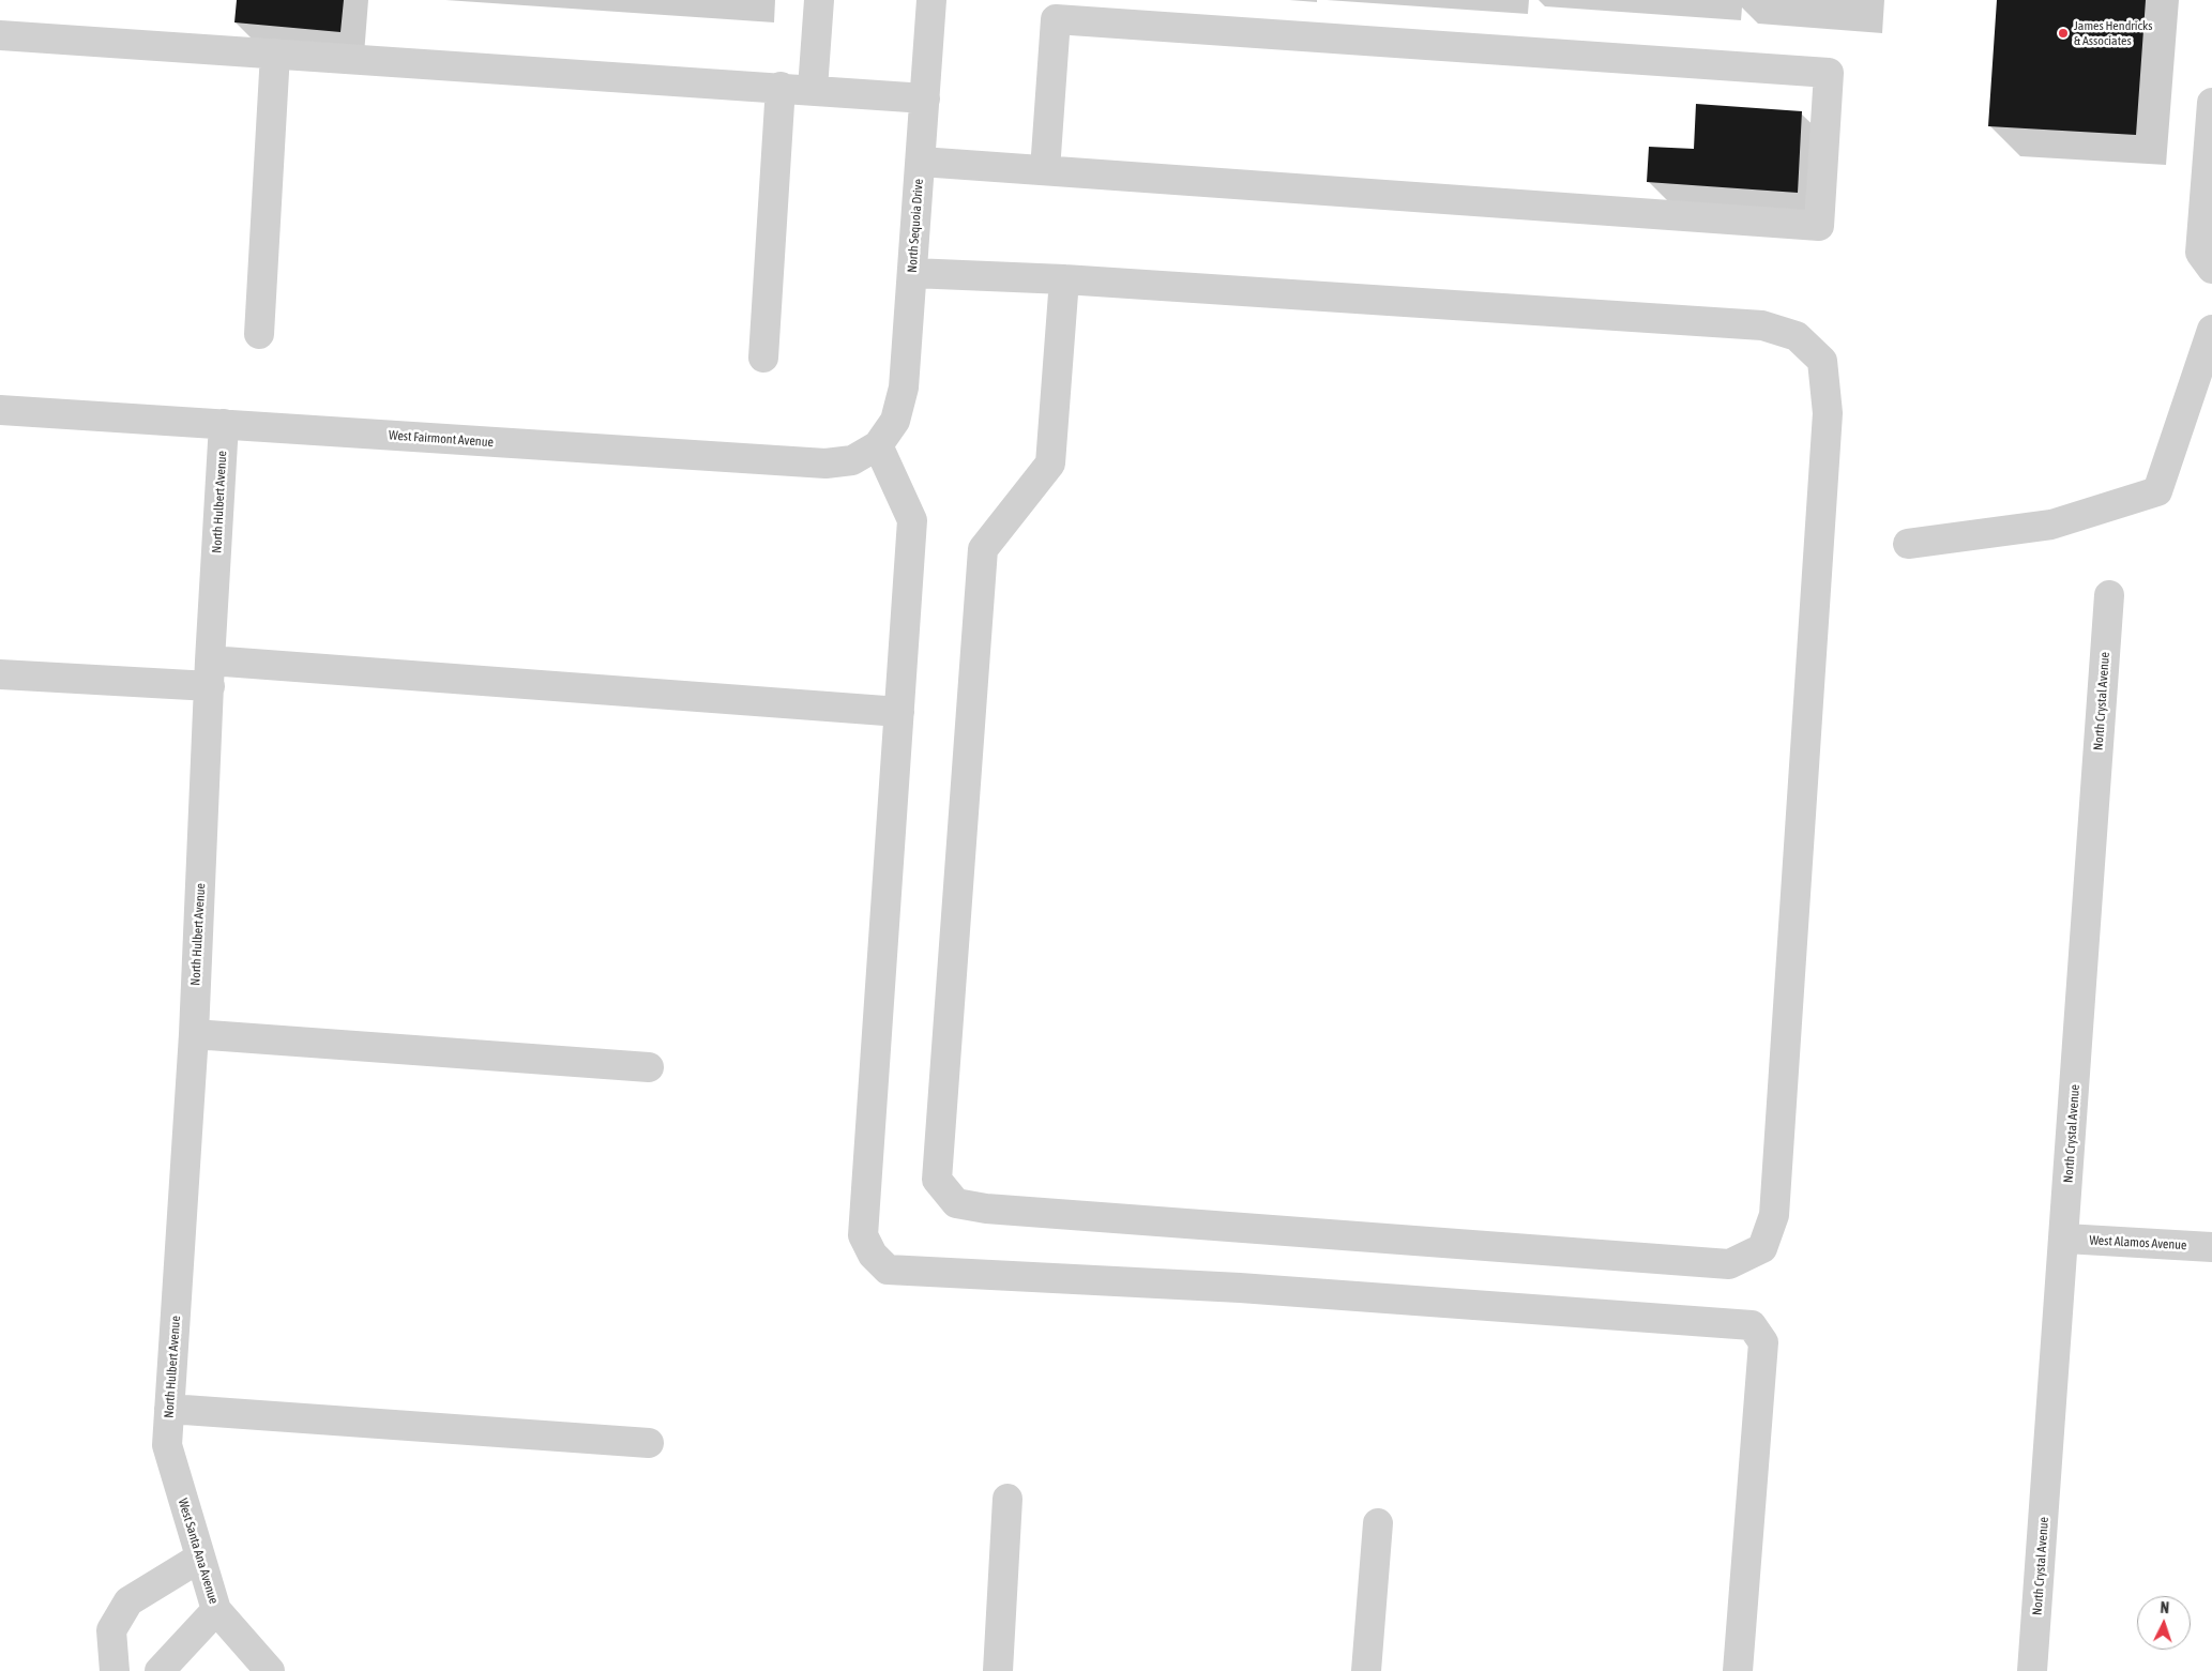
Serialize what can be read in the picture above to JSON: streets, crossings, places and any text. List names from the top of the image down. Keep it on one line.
{"streets":{"street":["North Sequoia Drive","West Fairmont Avenue","North Hulbert Avenue","North Crystal Avenue","West Alamos Avenue","West Santa Ana Avenue"]},"crossings":[["North Sequoia Drive","West Fairmont Avenue"],["West Fairmont Avenue","North Hulbert Avenue"],["North Hulbert Avenue","West Santa Ana Avenue"],["North Crystal Avenue","West Alamos Avenue"]],"places":["James Hendricks & Associates"],"north":"top"}
